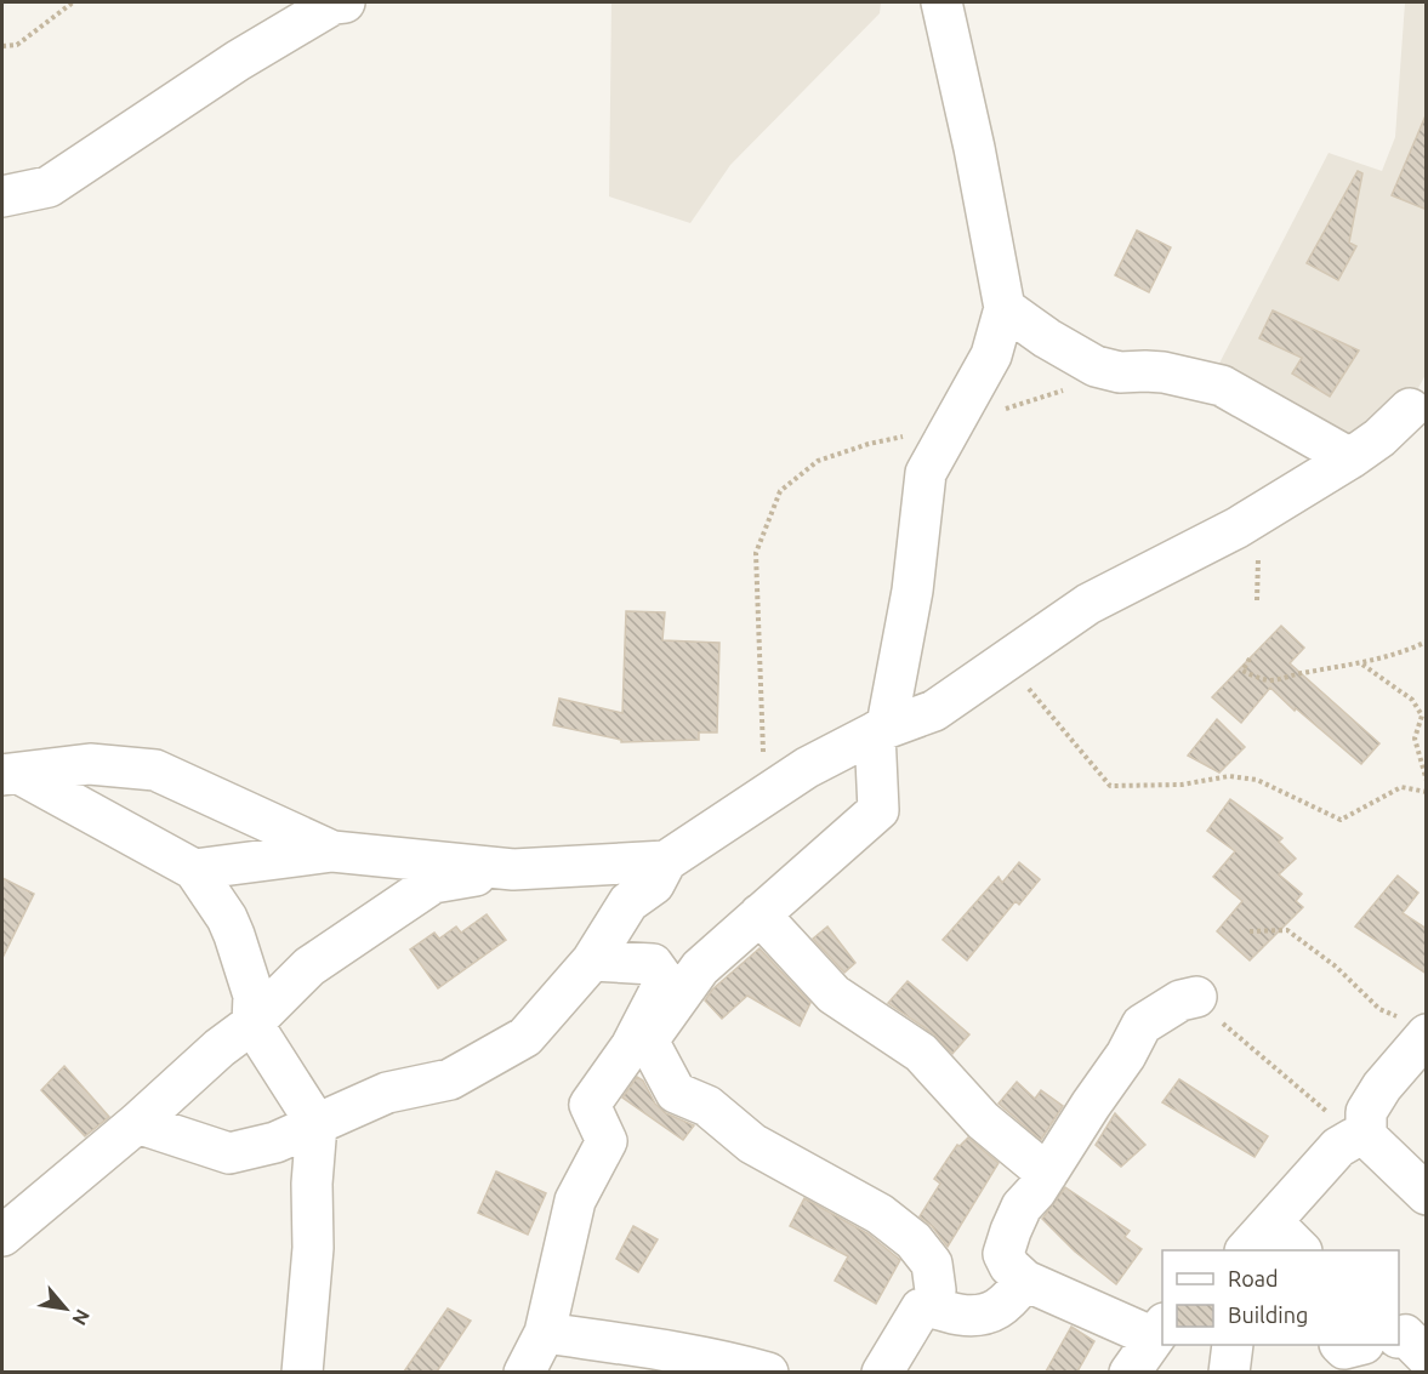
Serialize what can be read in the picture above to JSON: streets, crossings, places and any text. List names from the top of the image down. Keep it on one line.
{"legend":["Road","Building"],"north":"bottom right"}
